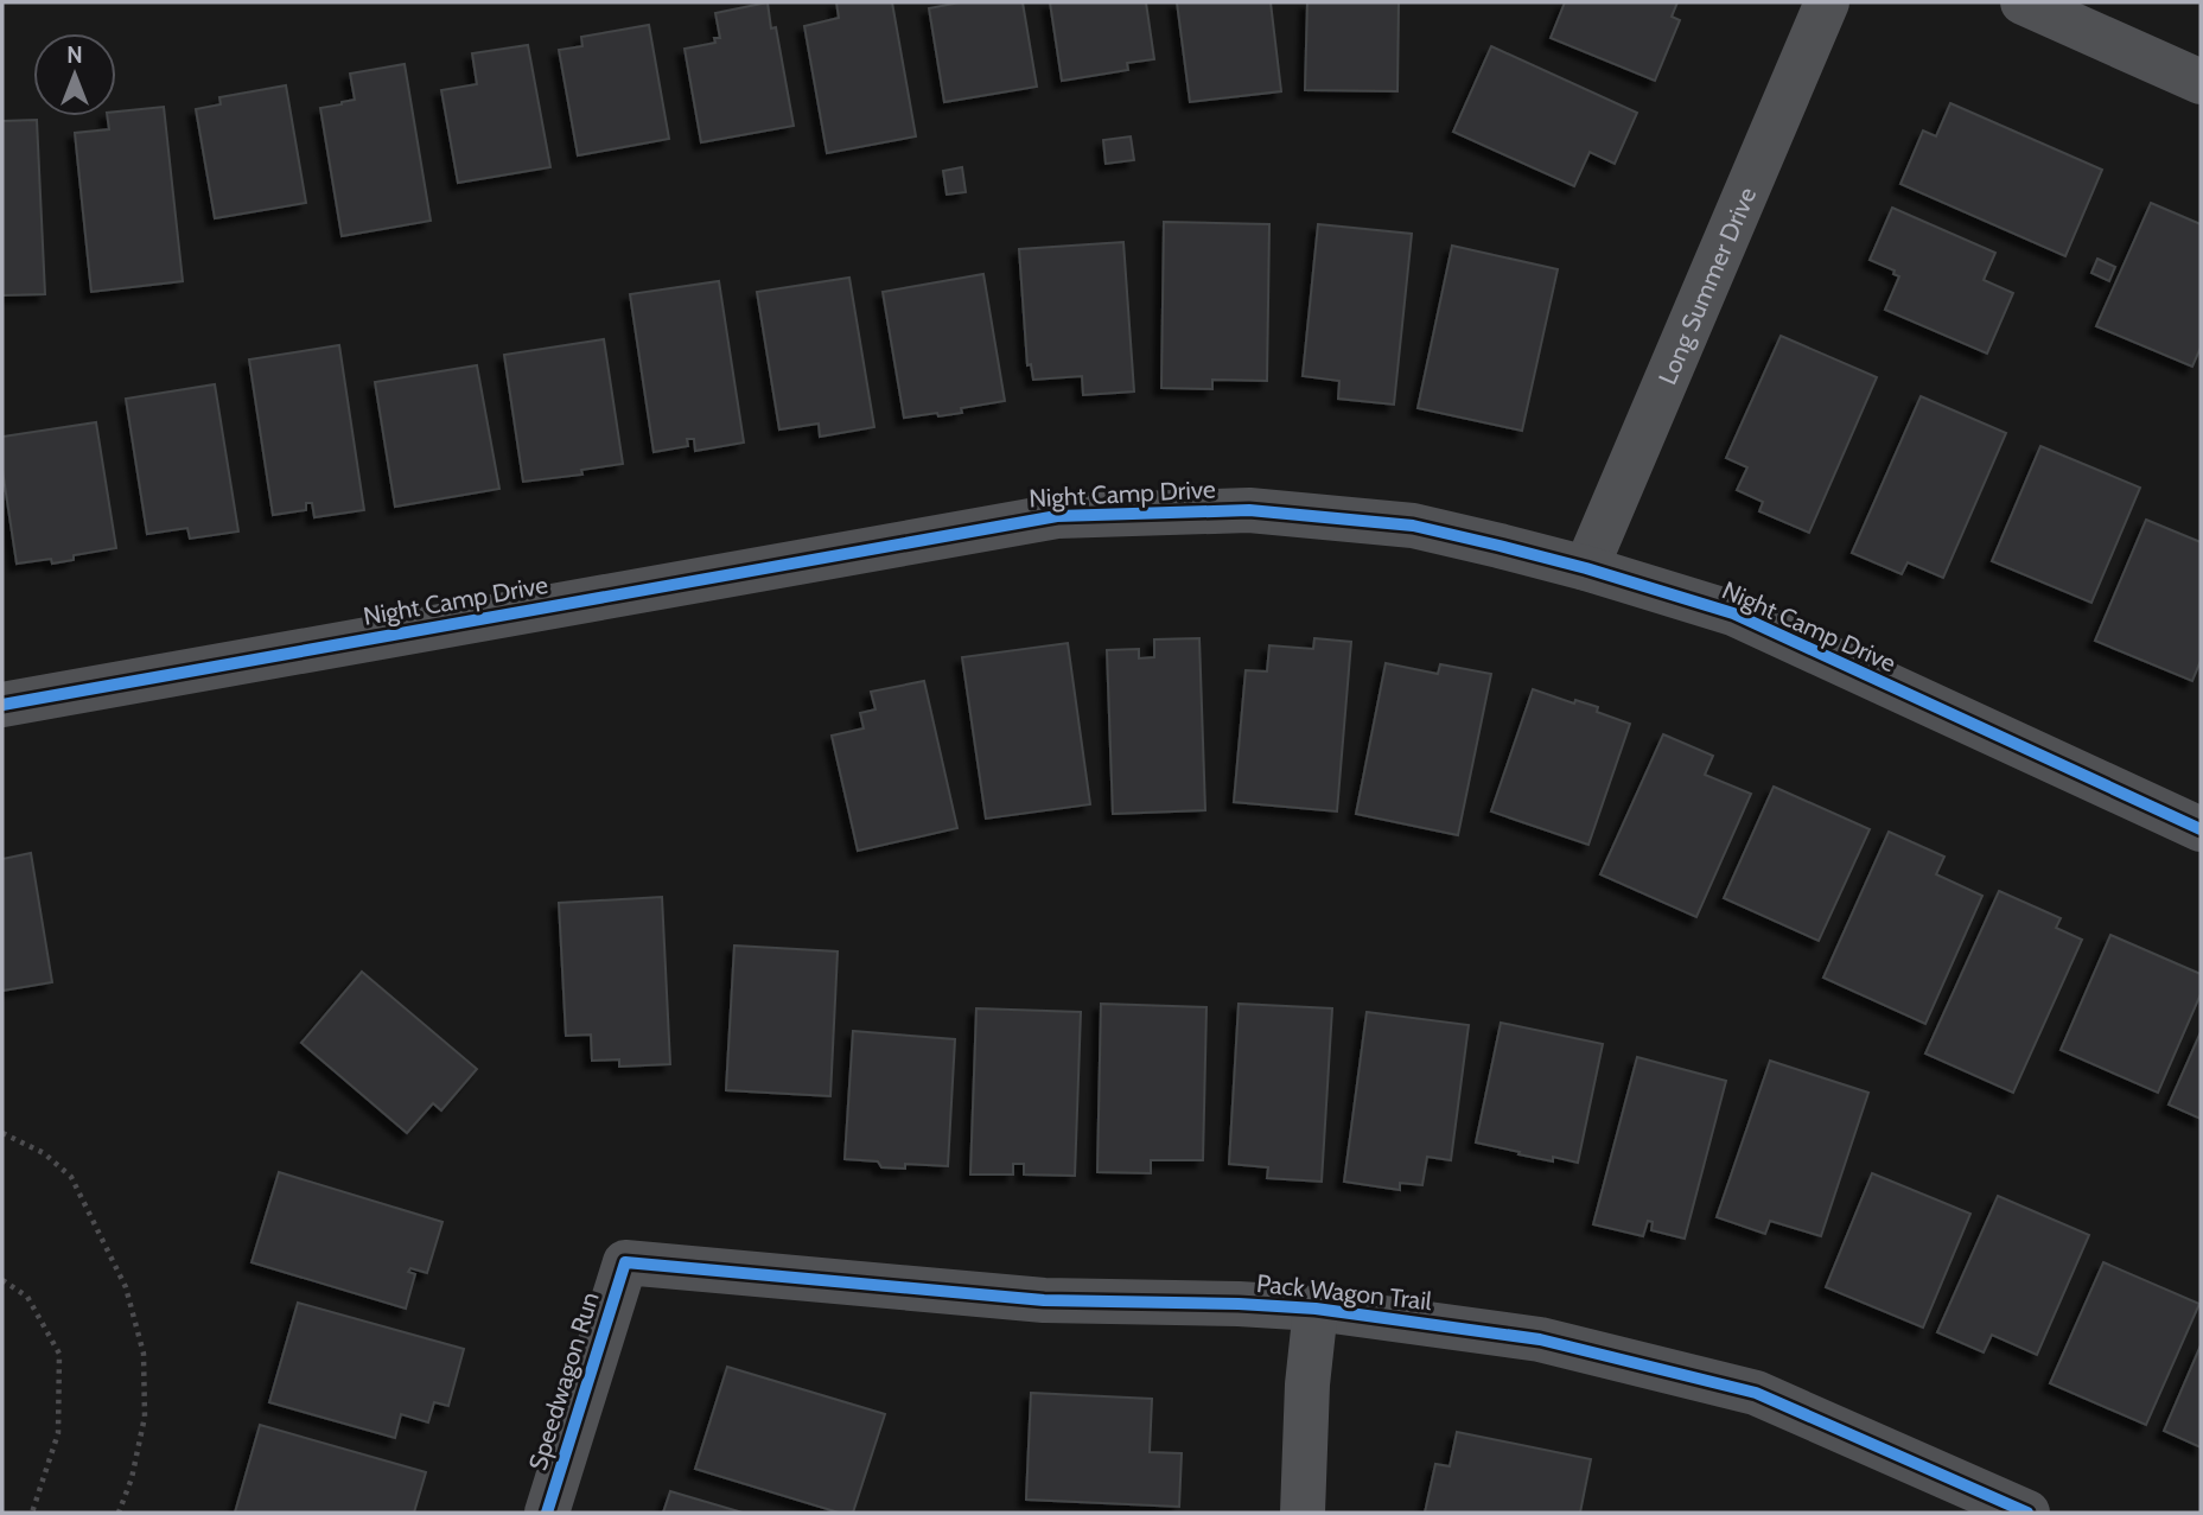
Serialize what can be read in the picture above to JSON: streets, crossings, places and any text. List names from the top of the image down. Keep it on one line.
{"streets":{"street":["Long Summer Drive","Night Camp Drive","Pack Wagon Trail","Speedwagon Run"]},"crossings":[["Long Summer Drive","Night Camp Drive"],["Pack Wagon Trail","Speedwagon Run"]],"north":"top"}
